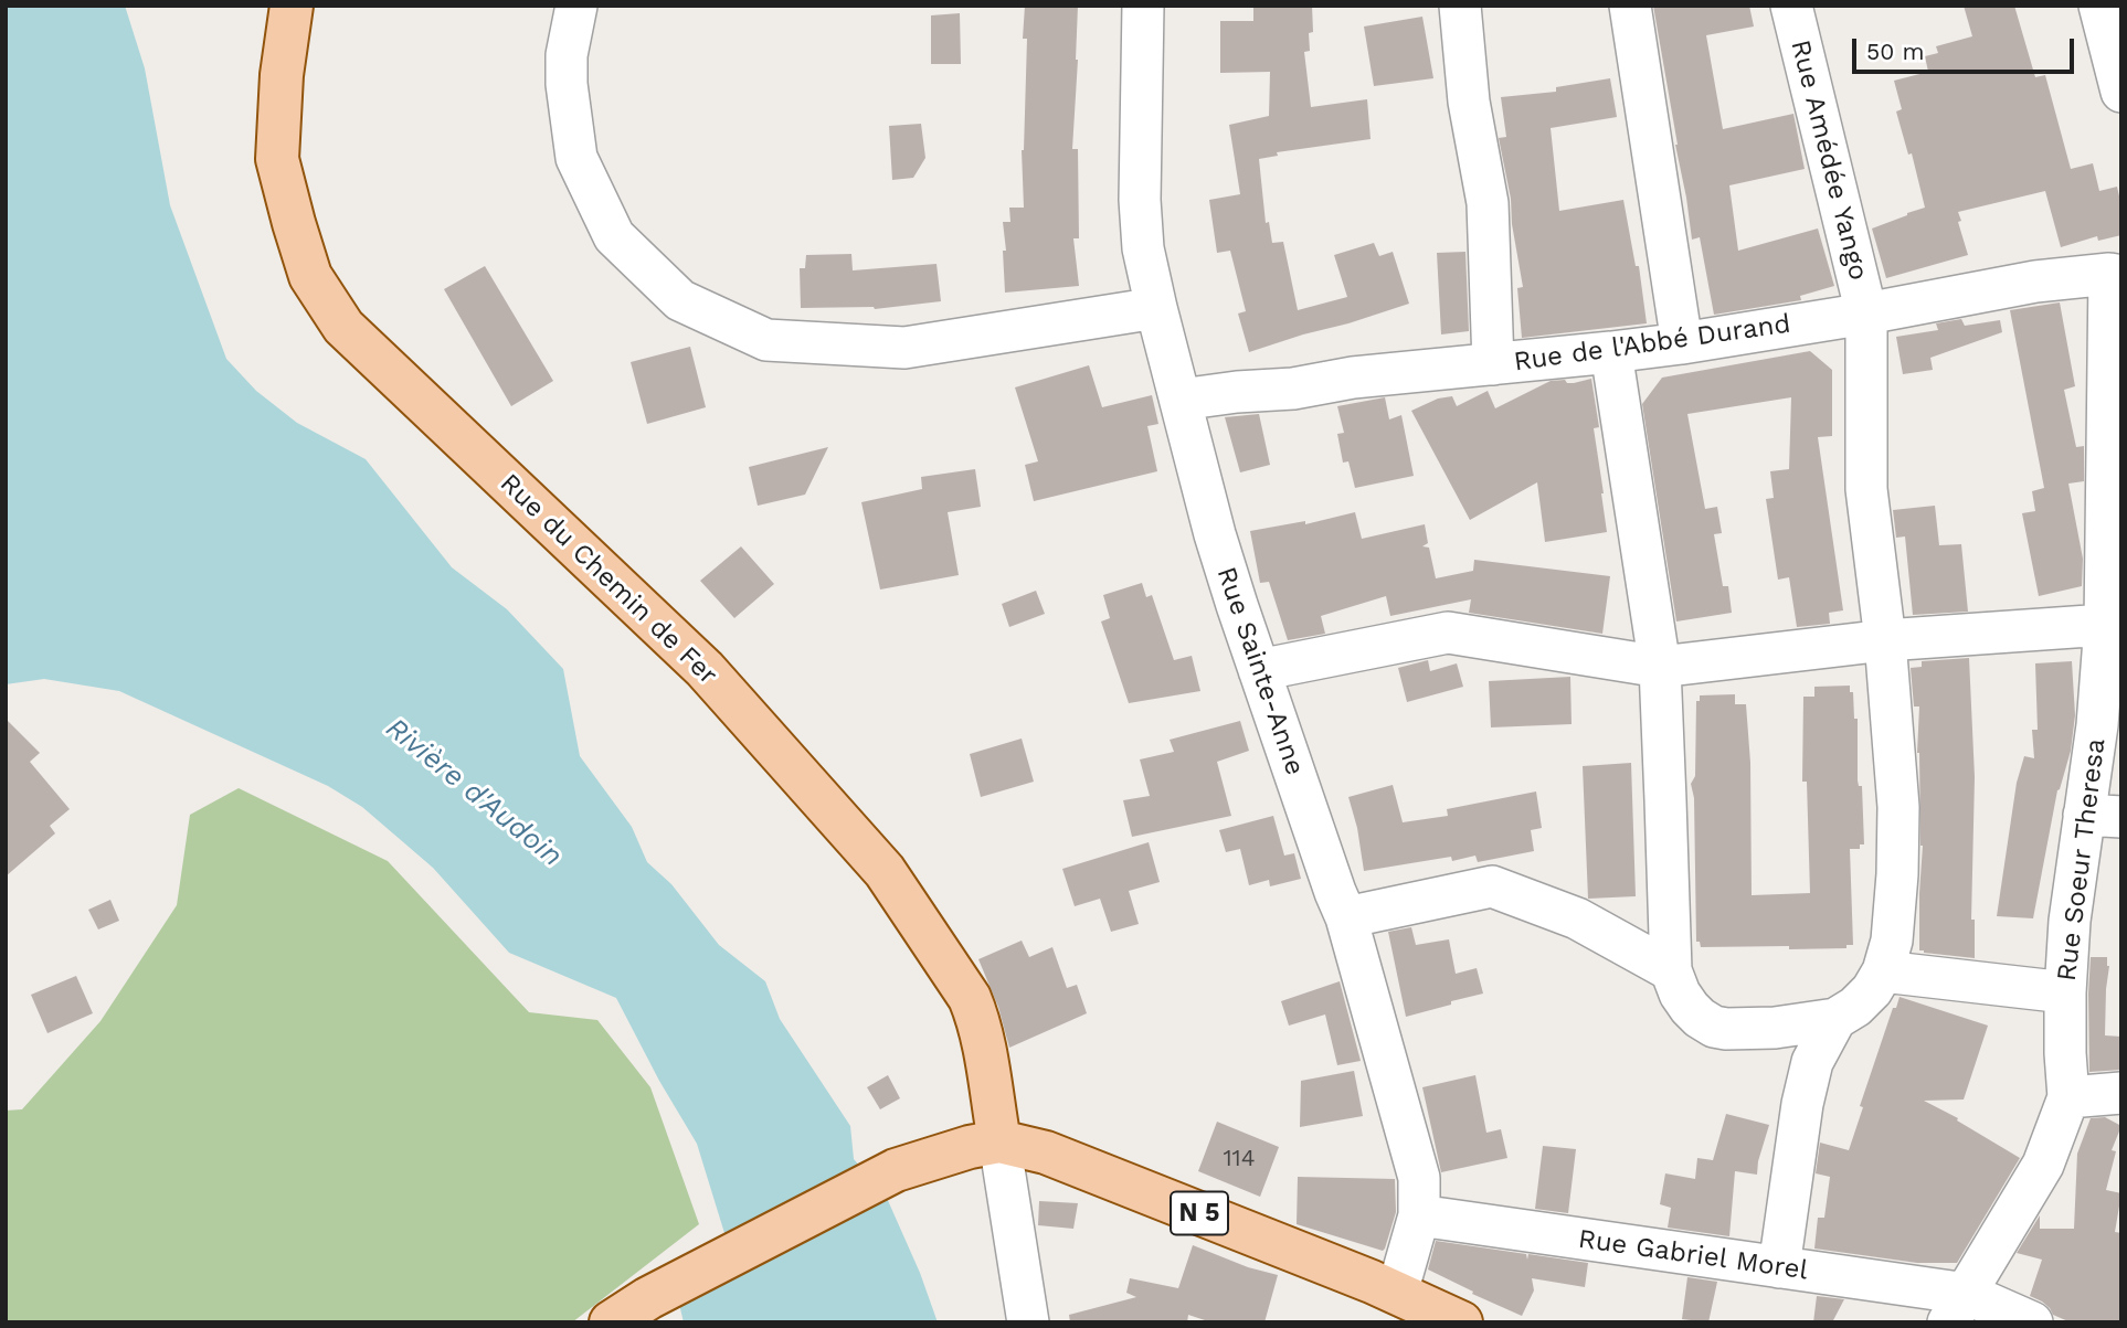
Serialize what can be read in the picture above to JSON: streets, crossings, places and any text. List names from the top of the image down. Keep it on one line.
{"streets":{"main road":["Rue du Chemin de Fer","N 5"],"street":["Rue Amédée Yango","Rue de l'Abbé Durand","Rue Sainte-Anne","Rue Soeur Theresa","Rue Gabriel Morel"]},"crossings":[["Rue Amédée Yango","Rue de l'Abbé Durand"],["Rue de l'Abbé Durand","Rue Sainte-Anne"],["Rue de l'Abbé Durand","Rue Soeur Theresa"],["Rue du Chemin de Fer","N 5"],["Rue Sainte-Anne","N 5"],["Rue Sainte-Anne","Rue Gabriel Morel"],["Rue Soeur Theresa","Rue Gabriel Morel"]],"water":["Rivière d'Audoin"],"house_numbers":["114"],"scale_bar":"50 m"}
